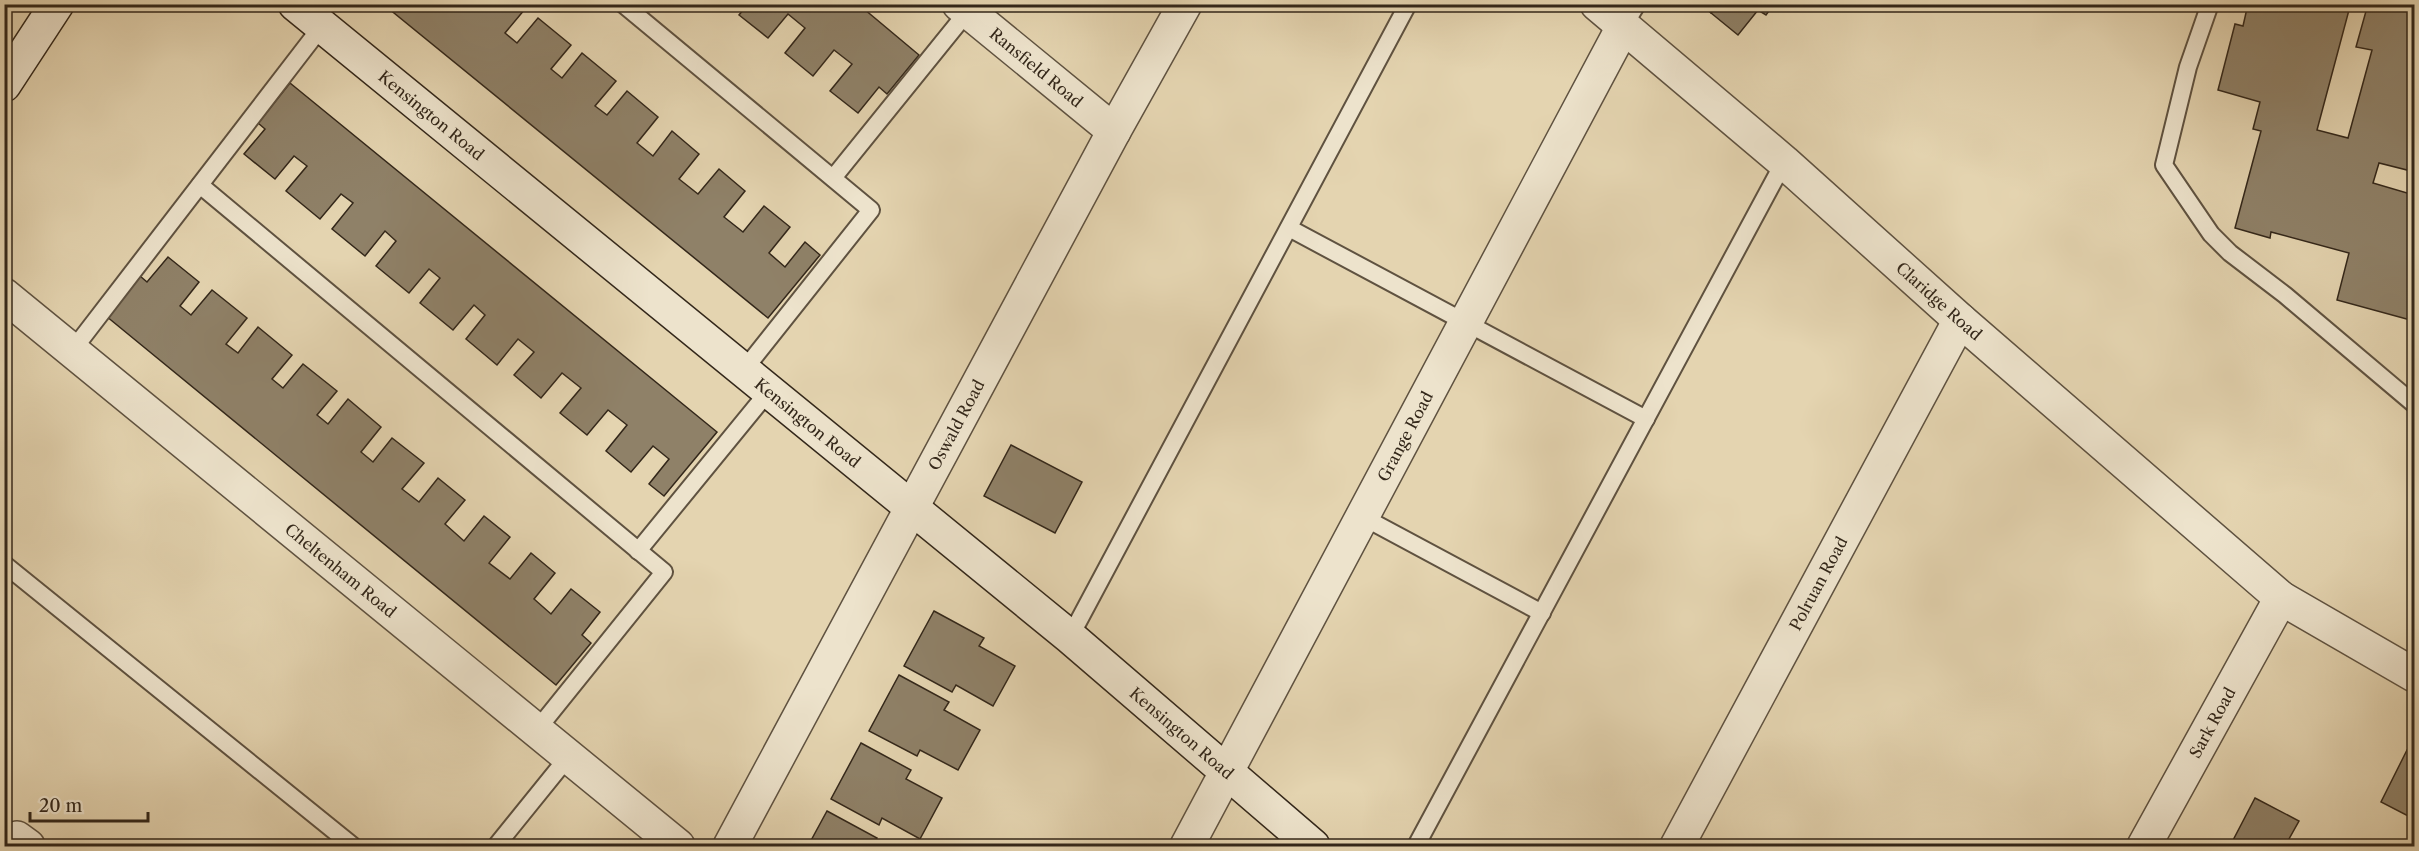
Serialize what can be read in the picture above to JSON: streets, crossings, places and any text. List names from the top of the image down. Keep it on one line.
{"streets":{"street":["Ransfield Road","Kensington Road","Claridge Road","Oswald Road","Grange Road","Cheltenham Road","Polruan Road","Sark Road"]},"crossings":[["Ransfield Road","Oswald Road"],["Kensington Road","Oswald Road"],["Kensington Road","Grange Road"],["Claridge Road","Grange Road"],["Claridge Road","Polruan Road"],["Claridge Road","Sark Road"]],"scale_bar":"20 m"}
